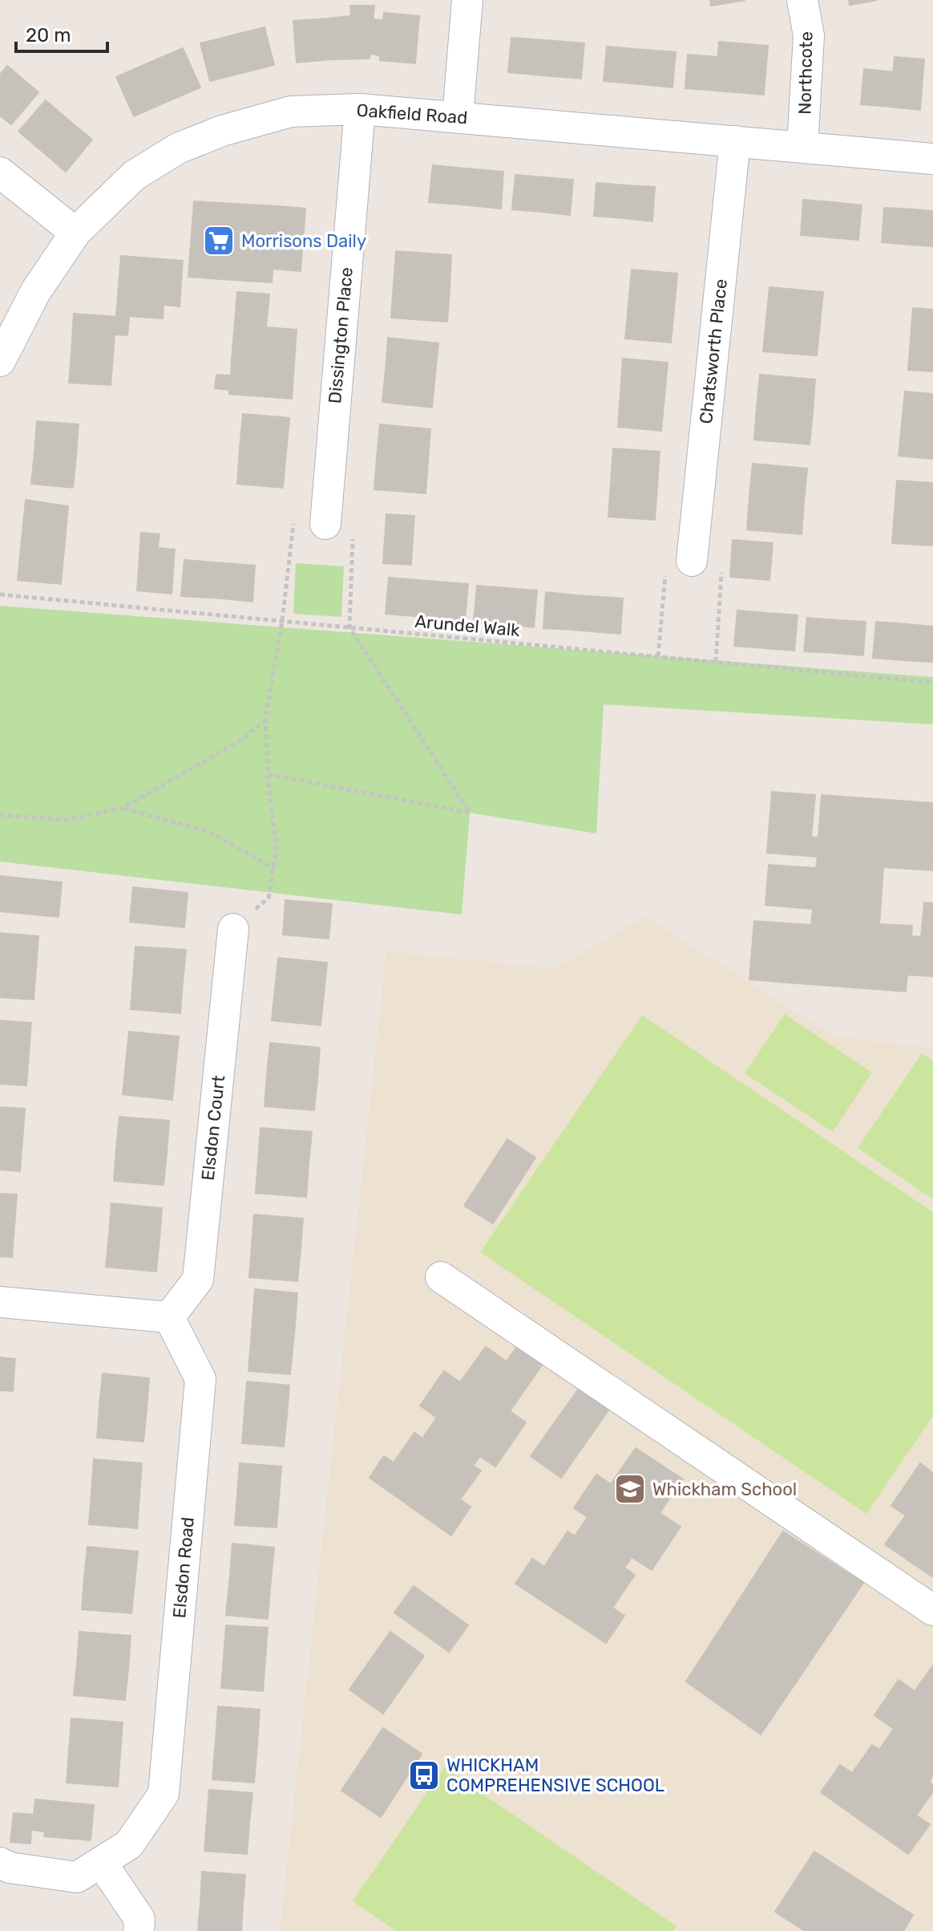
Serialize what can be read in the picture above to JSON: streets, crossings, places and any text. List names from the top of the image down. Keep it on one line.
{"streets":{"street":["Northcote","Oakfield Road","Dissington Place","Chatsworth Place","Elsdon Court","Elsdon Road"],"path":["Arundel Walk"]},"crossings":[["Northcote","Oakfield Road"],["Oakfield Road","Dissington Place"],["Oakfield Road","Chatsworth Place"],["Elsdon Court","Elsdon Road"]],"places":{"supermarket":["Morrisons Daily"],"school or university":["Whickham School"],"bus stop":["WHICKHAM COMPREHENSIVE SCHOOL"]},"scale_bar":"20 m"}
